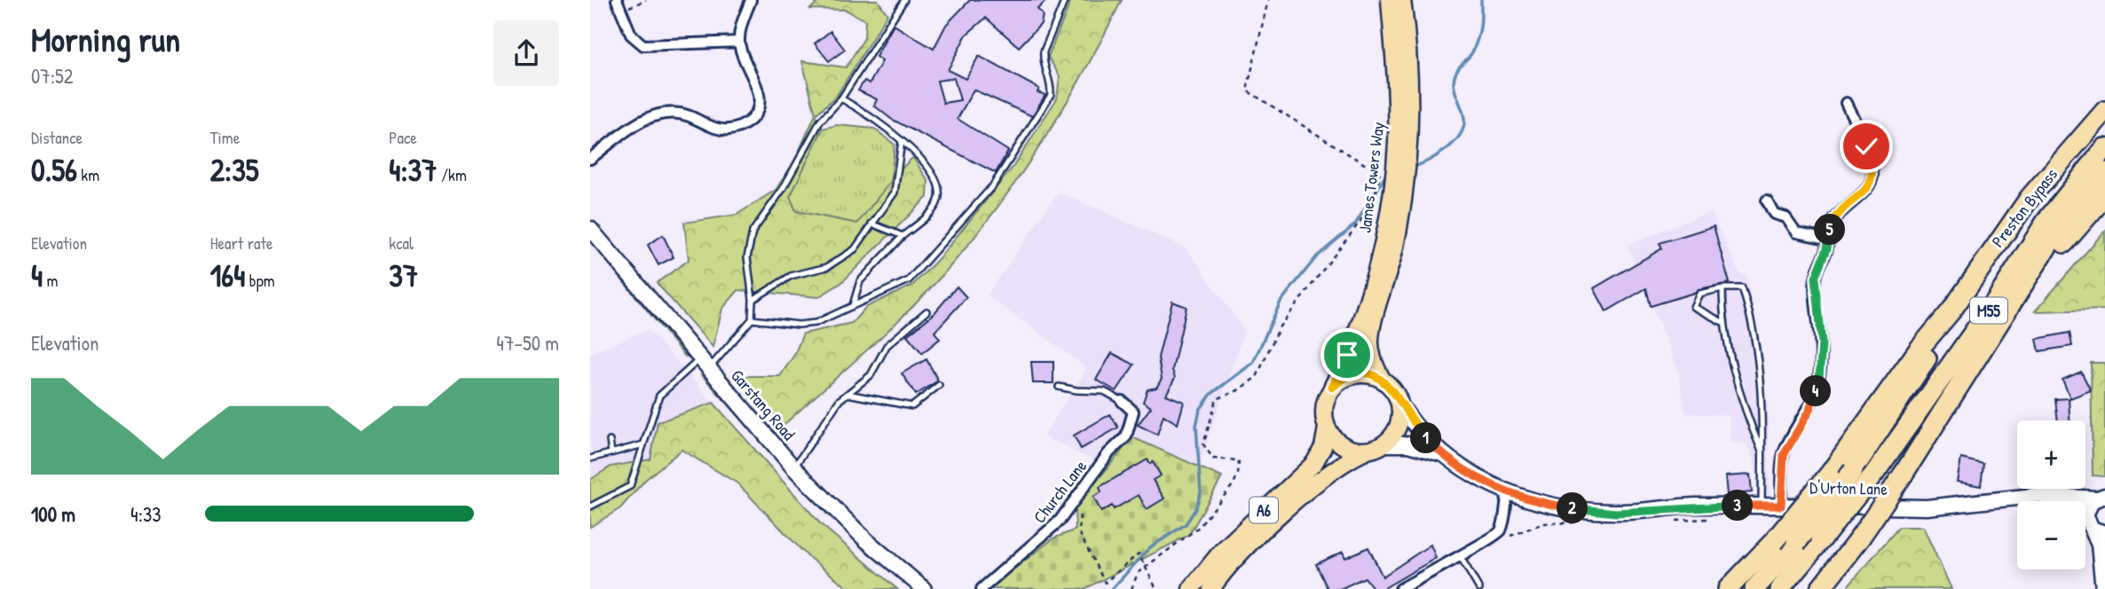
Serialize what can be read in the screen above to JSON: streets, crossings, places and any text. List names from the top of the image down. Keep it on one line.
{"streets":{"highway":["Preston Bypass","M55"],"main road":["James Towers Way","A6"],"street":["Garstang Road","D'Urton Lane","Church Lane"]},"crossings":[["James Towers Way","D'Urton Lane"],["James Towers Way","A6"],["Preston Bypass","M55"],["D'Urton Lane","A6"]],"page":{"heading":["Morning run","07:52"],"stats":[["Distance","0.56 km"],["Time","2:35"],["Pace","4:37 /km"],["Elevation","4 m"],["Heart rate","164 bpm"],["kcal","37"]],"pins":["5","4","1","3","2"],"chart":["Elevation","47–50 m"],"map_buttons":["+","−"],"list":[{"name":"100 m","note":"4:33"}]}}
